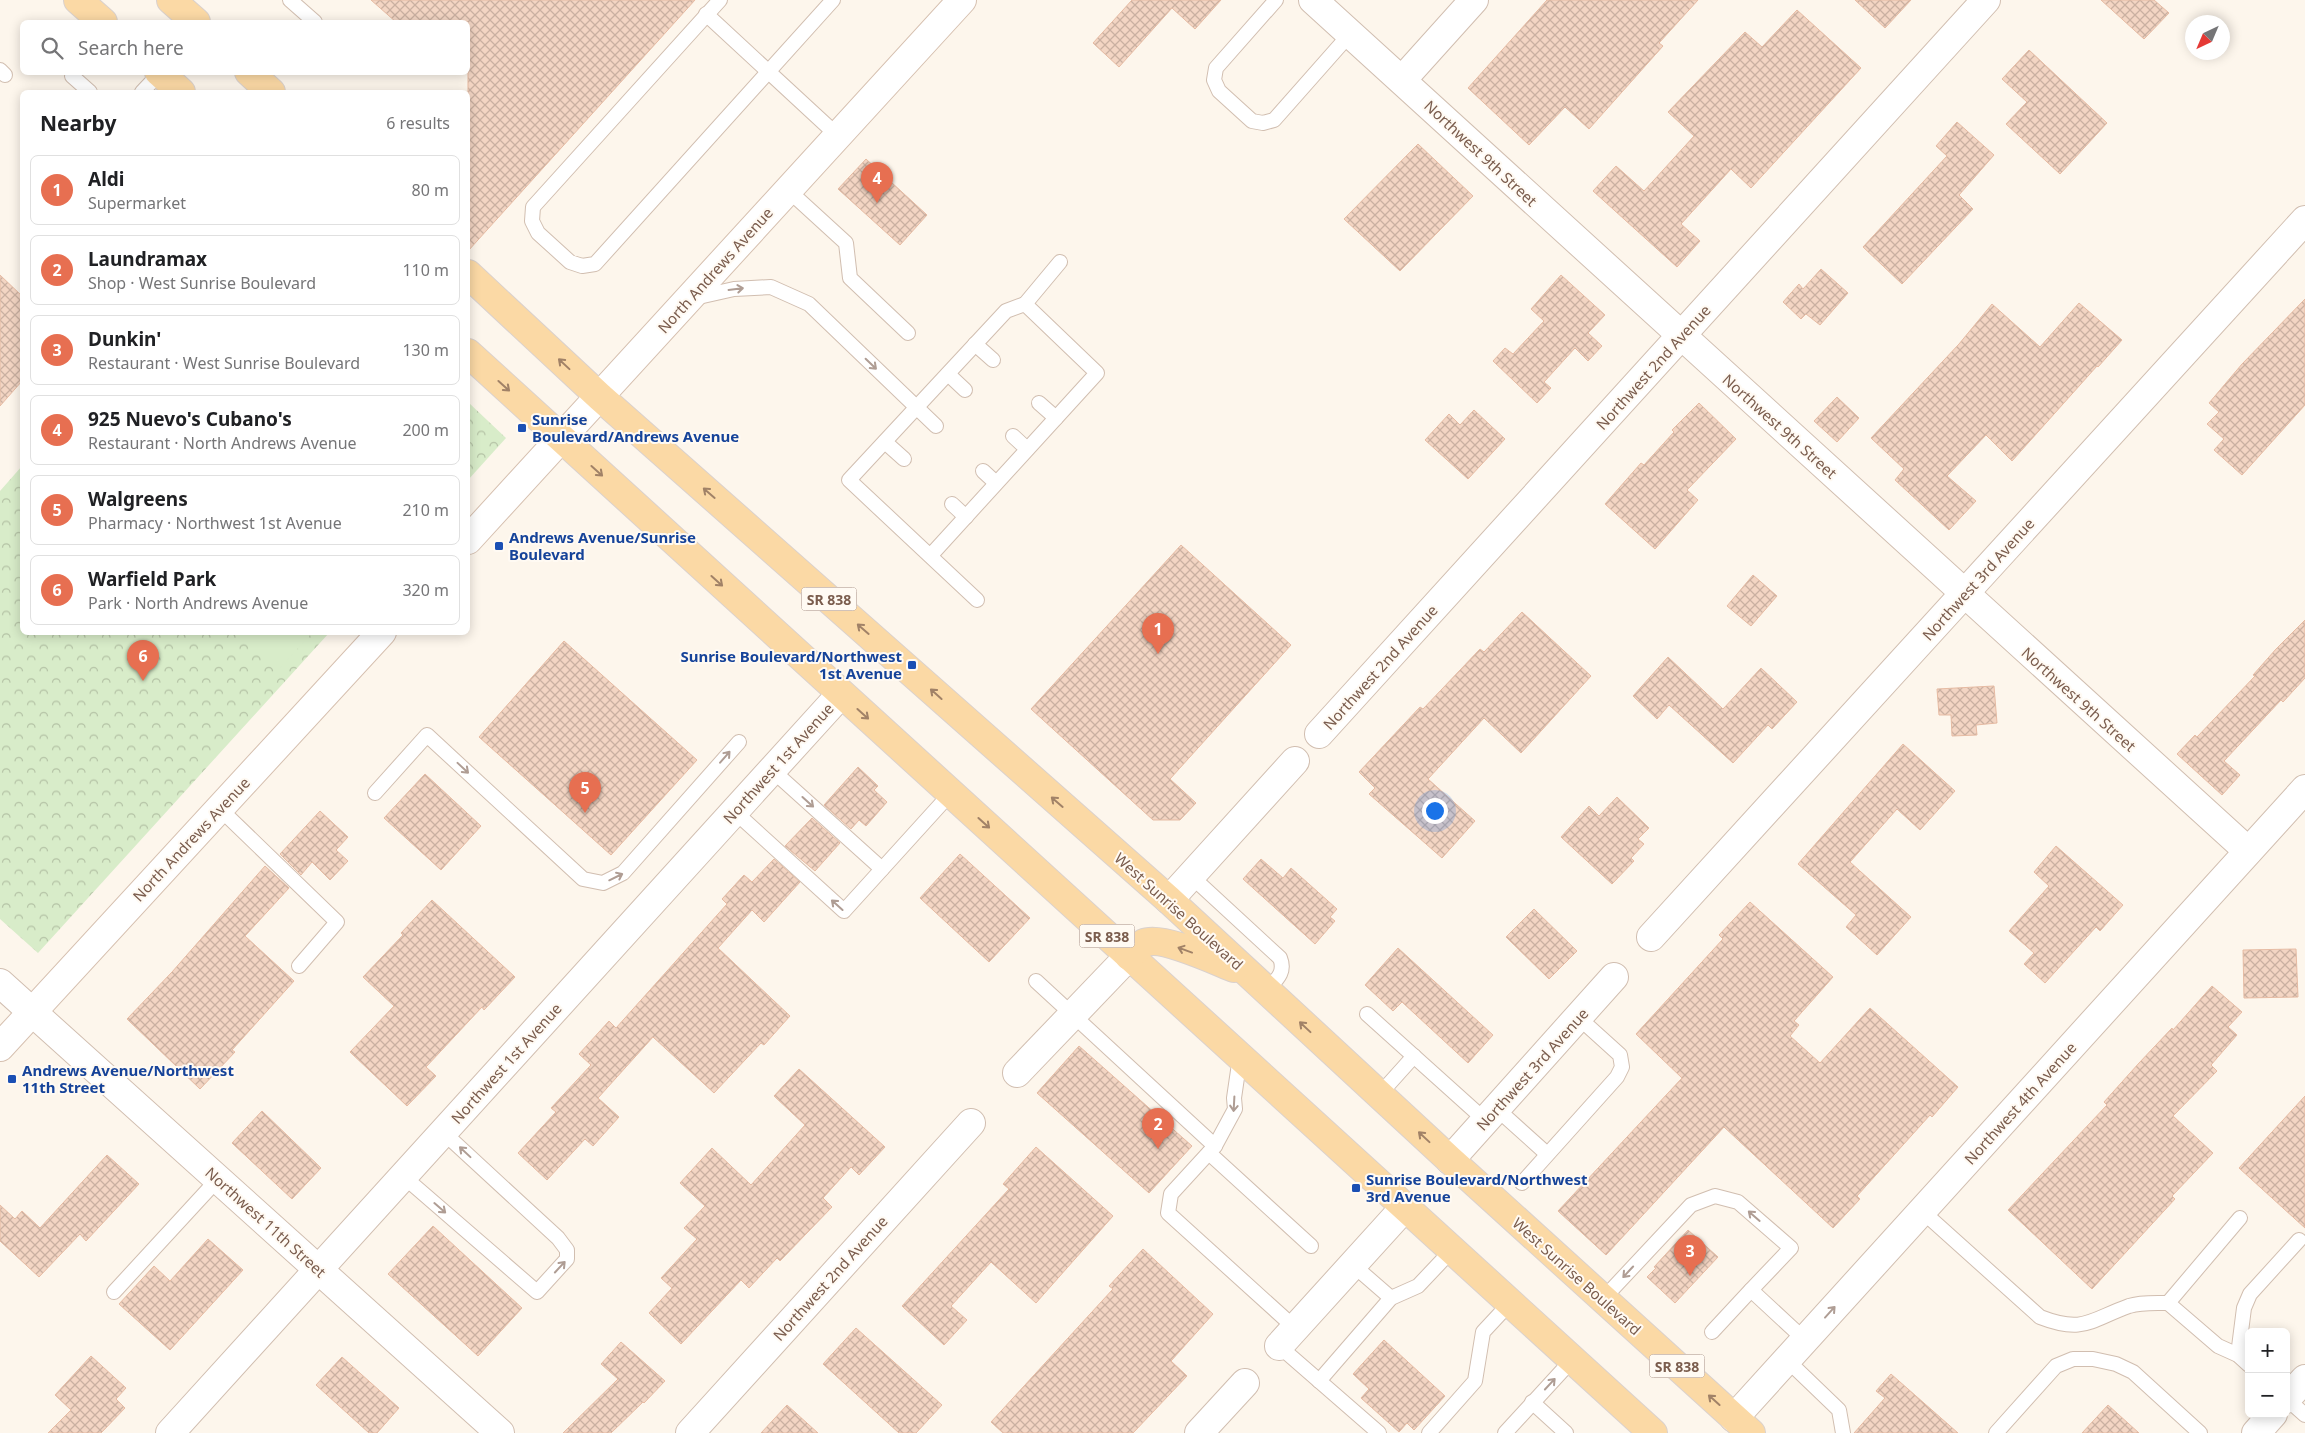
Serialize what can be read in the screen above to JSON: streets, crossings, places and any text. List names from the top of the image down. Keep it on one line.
{"streets":{"main road":["SR 838","West Sunrise Boulevard"],"street":["Northwest 9th Street","North Andrews Avenue","Northwest 2nd Avenue","Northwest 3rd Avenue","Northwest 1st Avenue","Northwest 4th Avenue","Northwest 11th Street"]},"crossings":[["Northwest 9th Street","Northwest 2nd Avenue"],["Northwest 9th Street","Northwest 3rd Avenue"],["Northwest 9th Street","Northwest 4th Avenue"],["North Andrews Avenue","SR 838"],["North Andrews Avenue","West Sunrise Boulevard"],["North Andrews Avenue","Northwest 11th Street"],["Northwest 3rd Avenue","West Sunrise Boulevard"],["SR 838","Northwest 1st Avenue"],["SR 838","West Sunrise Boulevard"],["Northwest 1st Avenue","Northwest 11th Street"],["West Sunrise Boulevard","Northwest 4th Avenue"]],"places":{"transit":["Sunrise Boulevard/Andrews Avenue","Andrews Avenue/Sunrise Boulevard","Sunrise Boulevard/Northwest 1st Avenue","Andrews Avenue/Northwest 11th Street","Sunrise Boulevard/Northwest 3rd Avenue"]},"north":"bottom left","page":{"search":"Search here","heading":["Nearby","6 results"],"list":[{"mark":"1","name":"Aldi","note":"Supermarket","value":"80 m"},{"mark":"2","name":"Laundramax","note":"Shop · West Sunrise Boulevard","value":"110 m"},{"mark":"3","name":"Dunkin'","note":"Restaurant · West Sunrise Boulevard","value":"130 m"},{"mark":"4","name":"925 Nuevo's Cubano's","note":"Restaurant · North Andrews Avenue","value":"200 m"},{"mark":"5","name":"Walgreens","note":"Pharmacy · Northwest 1st Avenue","value":"210 m"},{"mark":"6","name":"Warfield Park","note":"Park · North Andrews Avenue","value":"320 m"}],"pins":["4","1","6","5","2","3"],"map_buttons":["+","−"]}}
